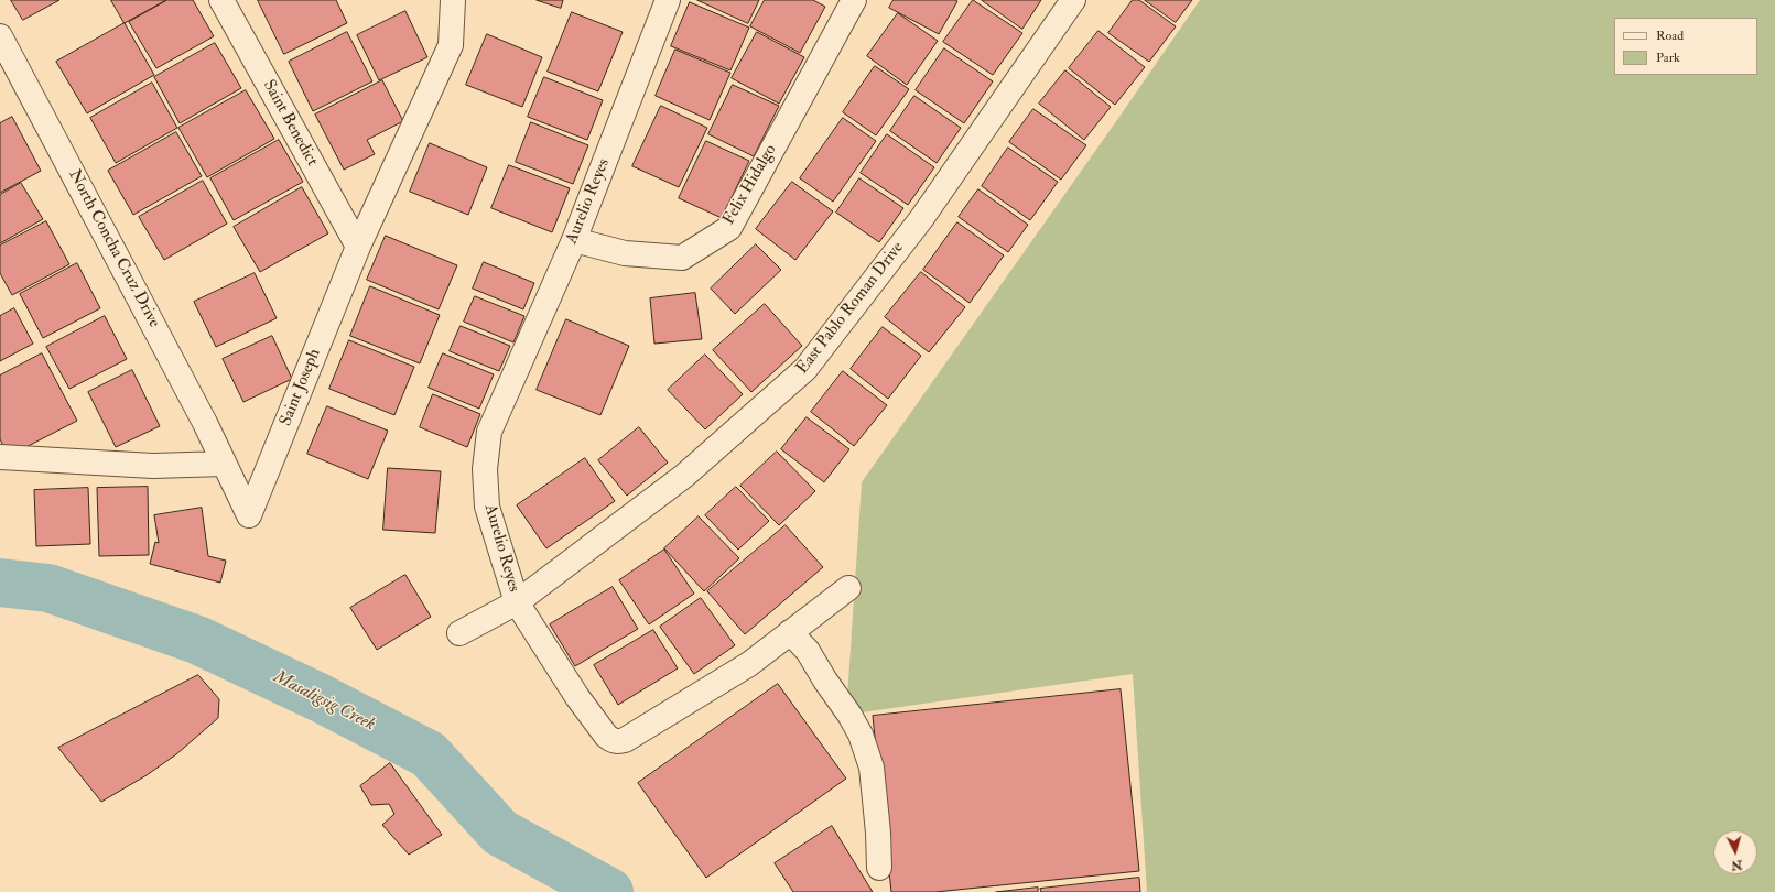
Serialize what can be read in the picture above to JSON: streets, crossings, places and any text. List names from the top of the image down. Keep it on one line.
{"streets":{"street":["Saint Benedict","Felix Hidalgo","Aurelio Reyes","North Concha Cruz Drive","East Pablo Roman Drive","Saint Joseph"]},"crossings":[["Saint Benedict","Saint Joseph"],["Felix Hidalgo","Aurelio Reyes"],["Aurelio Reyes","East Pablo Roman Drive"],["North Concha Cruz Drive","Saint Joseph"]],"water":["Masaligsig Creek"],"legend":["Road","Park"],"north":"bottom"}
